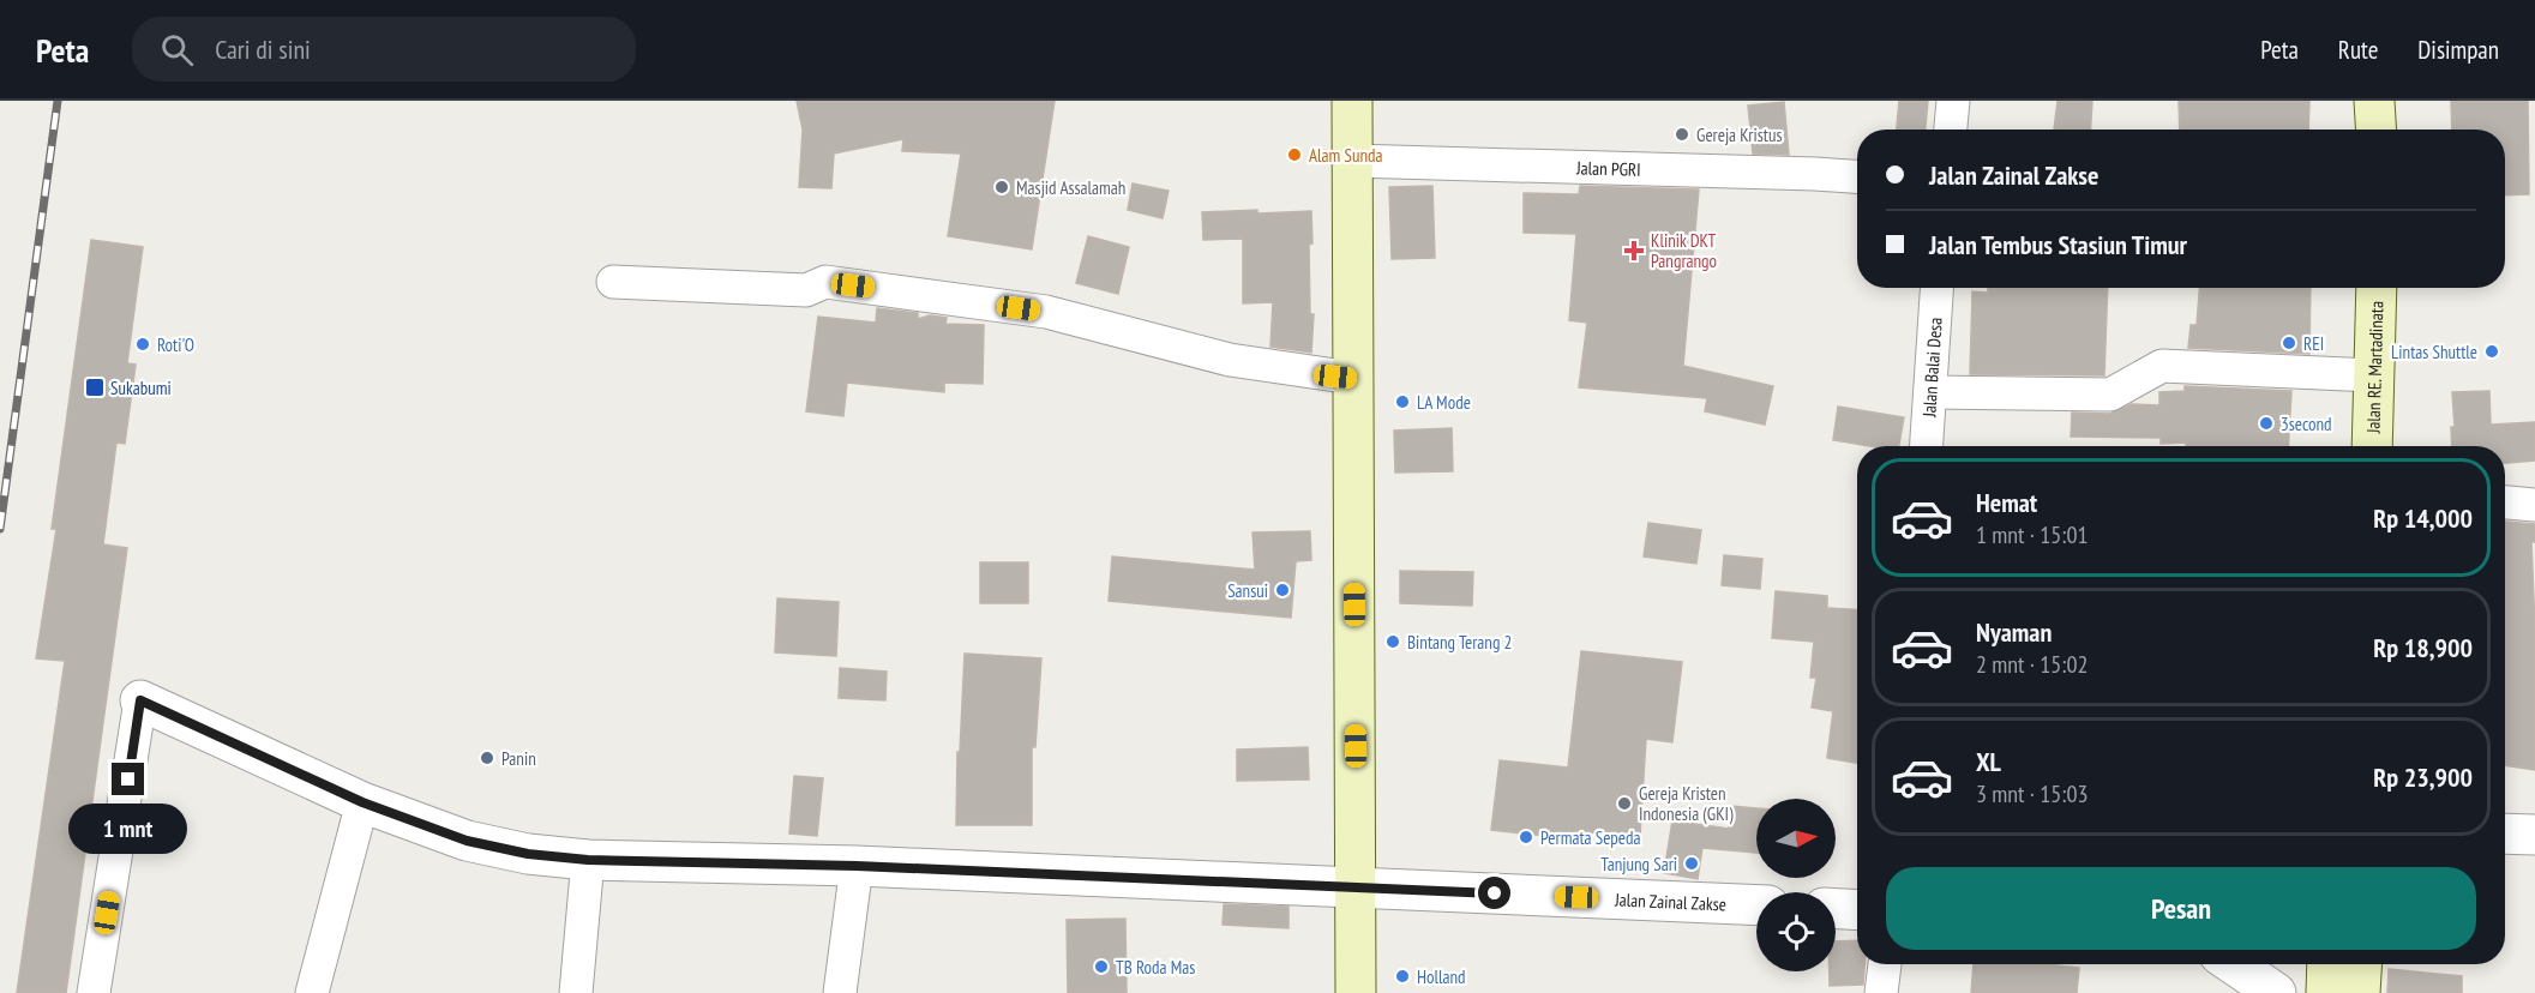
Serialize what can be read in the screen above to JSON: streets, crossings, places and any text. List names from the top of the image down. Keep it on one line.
{"streets":{"main road":["Jalan RE. Martadinata"],"street":["Jalan PGRI","Jalan Balai Desa","Jalan Zainal Zakse"]},"places":{"other":["Gereja Kristus","Alam Sunda","Masjid Assalamah","REI","Roti'O","Lintas Shuttle","LA Mode","3second","Sansui","Bintang Terang 2","Panin","Gereja Kristen Indonesia (GKI)","Permata Sepeda","Tanjung Sari","TB Roda Mas","Holland"],"health":["Klinik DKT Pangrango"],"transit":["Sukabumi"]},"north":"right","page":{"header":"Peta","search":"Cari di sini","nav":["Peta","Rute","Disimpan"],"banner":["Jalan Zainal Zakse","Jalan Tembus Stasiun Timur"],"list":[{"name":"Hemat","note":"1 mnt · 15:01","value":"Rp 14,000"},{"name":"Nyaman","note":"2 mnt · 15:02","value":"Rp 18,900"},{"name":"XL","note":"3 mnt · 15:03","value":"Rp 23,900"}],"bubble":"1 mnt","buttons":"Pesan"}}
